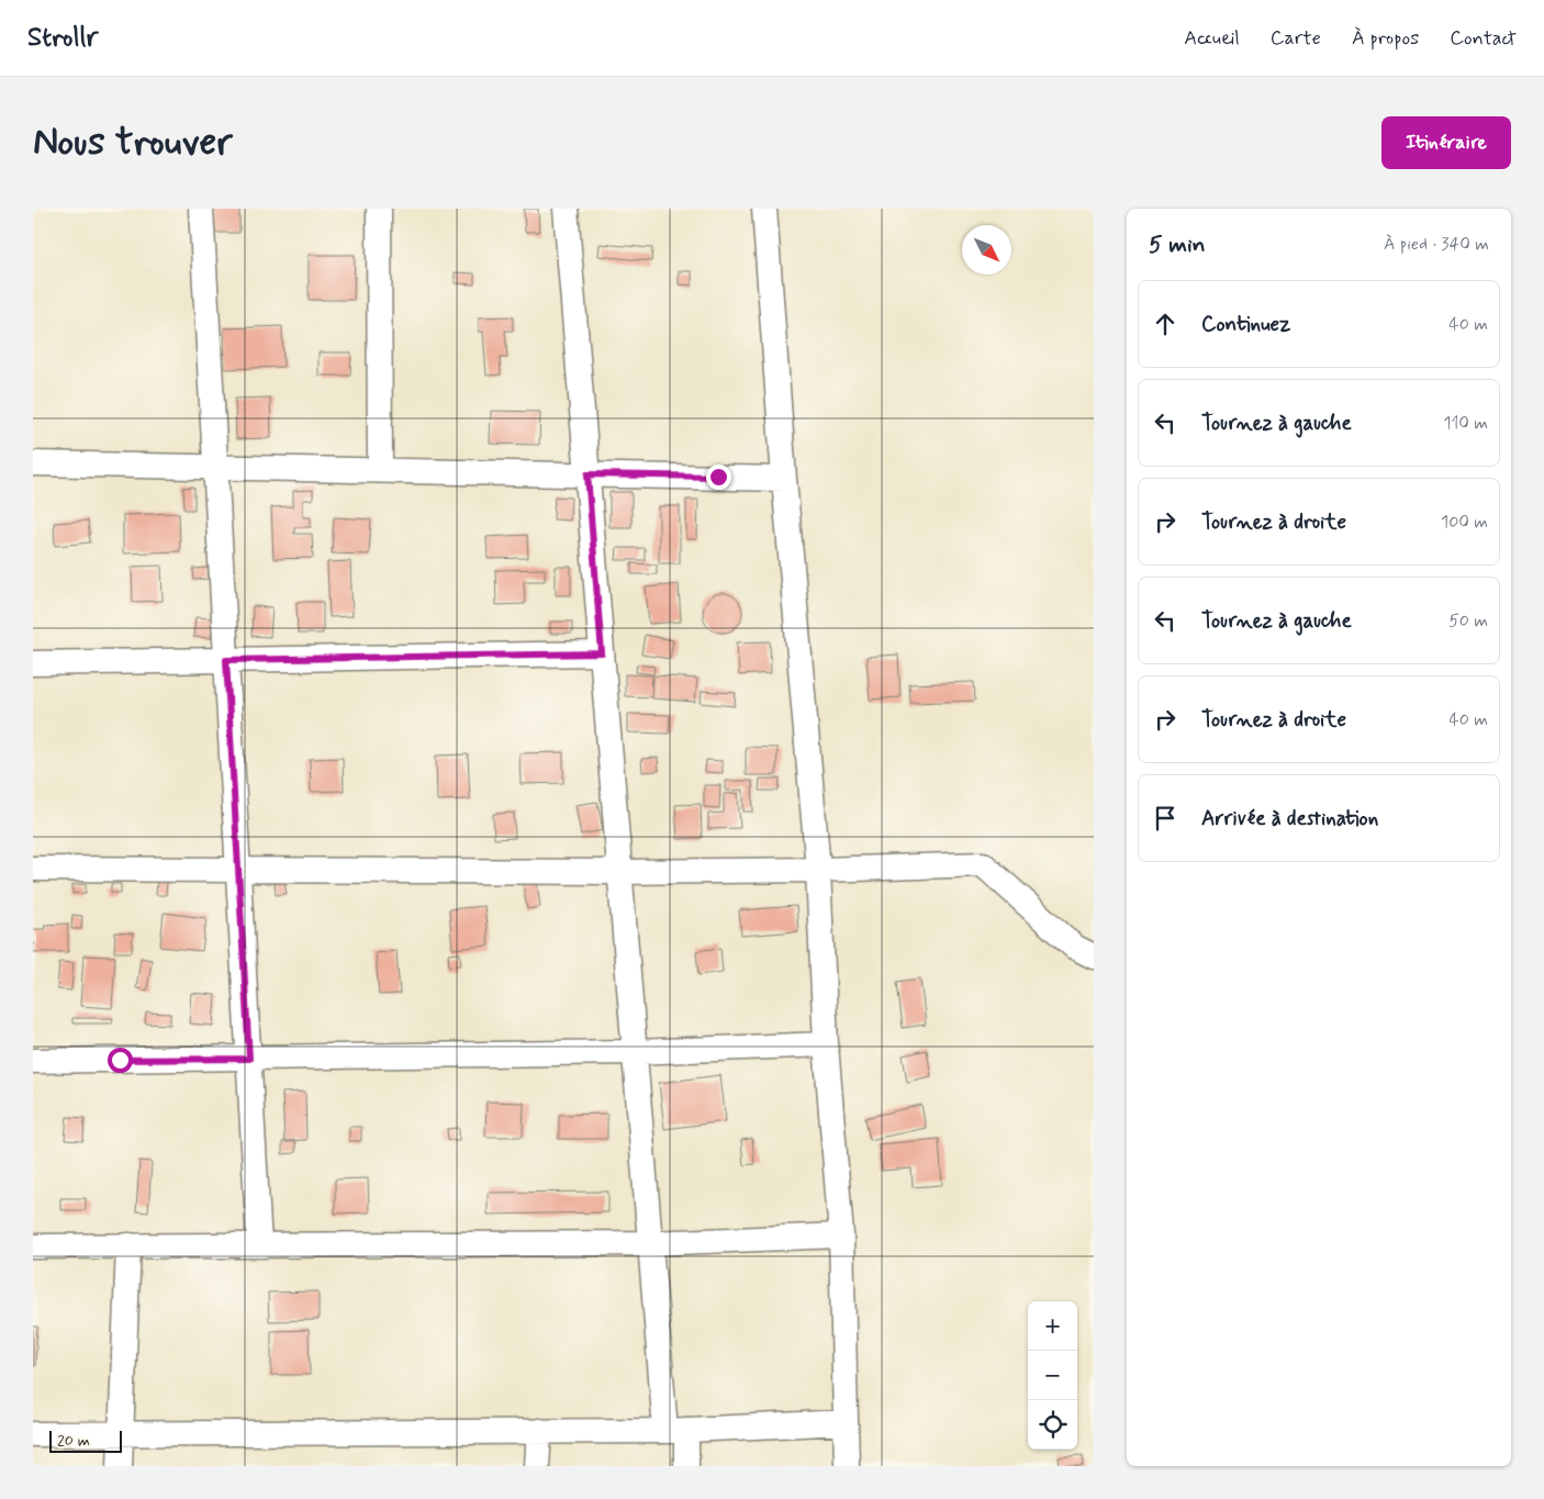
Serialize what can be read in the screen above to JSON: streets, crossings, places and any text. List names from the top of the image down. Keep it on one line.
{"scale_bar":"20 m","north":"bottom right","page":{"header":"Strollr","nav":["Accueil","Carte","À propos","Contact"],"buttons":"Itinéraire","title":"Nous trouver","heading":["5 min","À pied · 340 m"],"list":[["Continuez","40 m"],["Tournez à gauche","110 m"],["Tournez à droite","100 m"],["Tournez à gauche","50 m"],["Tournez à droite","40 m"],"Arrivée à destination"],"map_buttons":["+","−"],"scale":"20 m"}}
